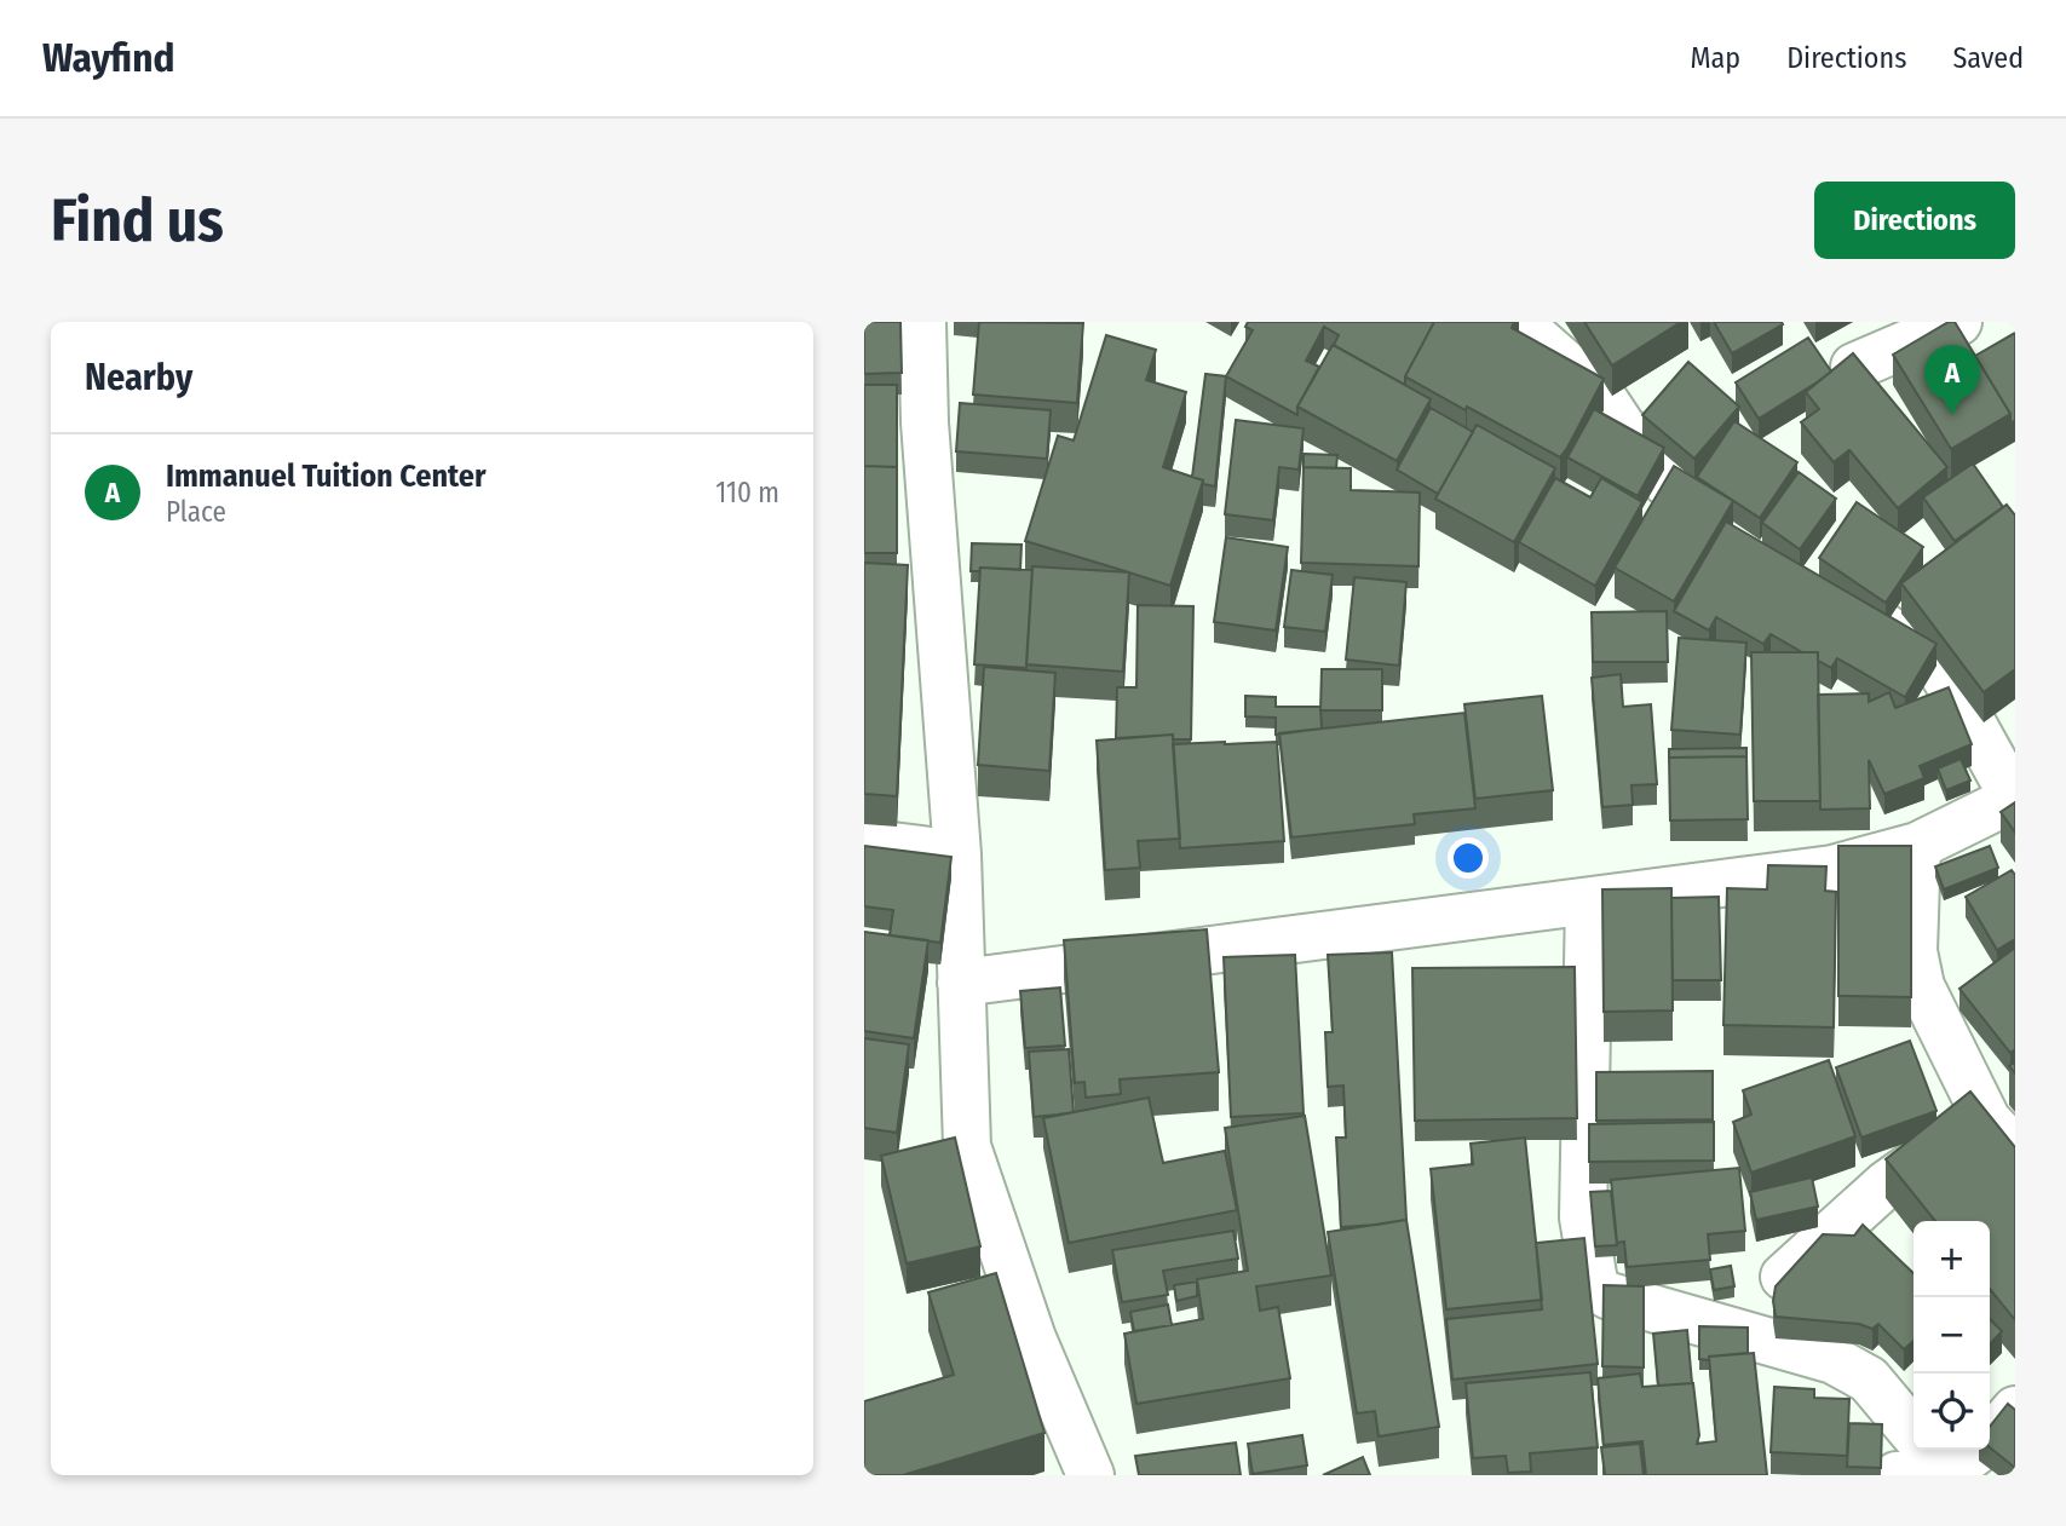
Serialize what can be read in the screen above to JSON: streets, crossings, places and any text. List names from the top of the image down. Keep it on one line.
{"page":{"header":"Wayfind","nav":["Map","Directions","Saved"],"buttons":"Directions","title":"Find us","heading":"Nearby","pins":"A","list":[{"mark":"A","name":"Immanuel Tuition Center","note":"Place","value":"110 m"}],"map_buttons":["+","−"]}}
